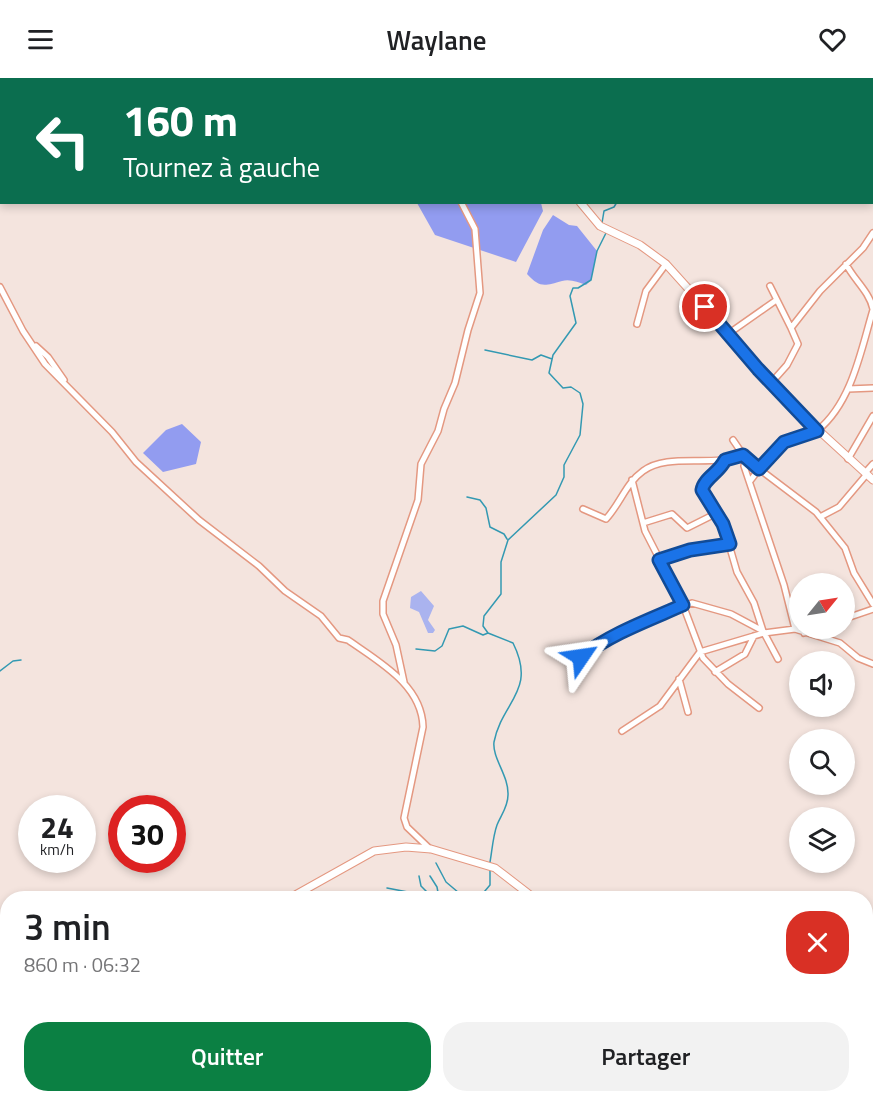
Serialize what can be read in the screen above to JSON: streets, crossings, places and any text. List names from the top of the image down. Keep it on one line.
{"north":"top right","page":{"header":"Waylane","turn":["160 m","Tournez à gauche"],"speed":"24 km/h","limit":"30","heading":["3 min","860 m · 06:32"],"buttons":["Quitter","Partager"]}}
